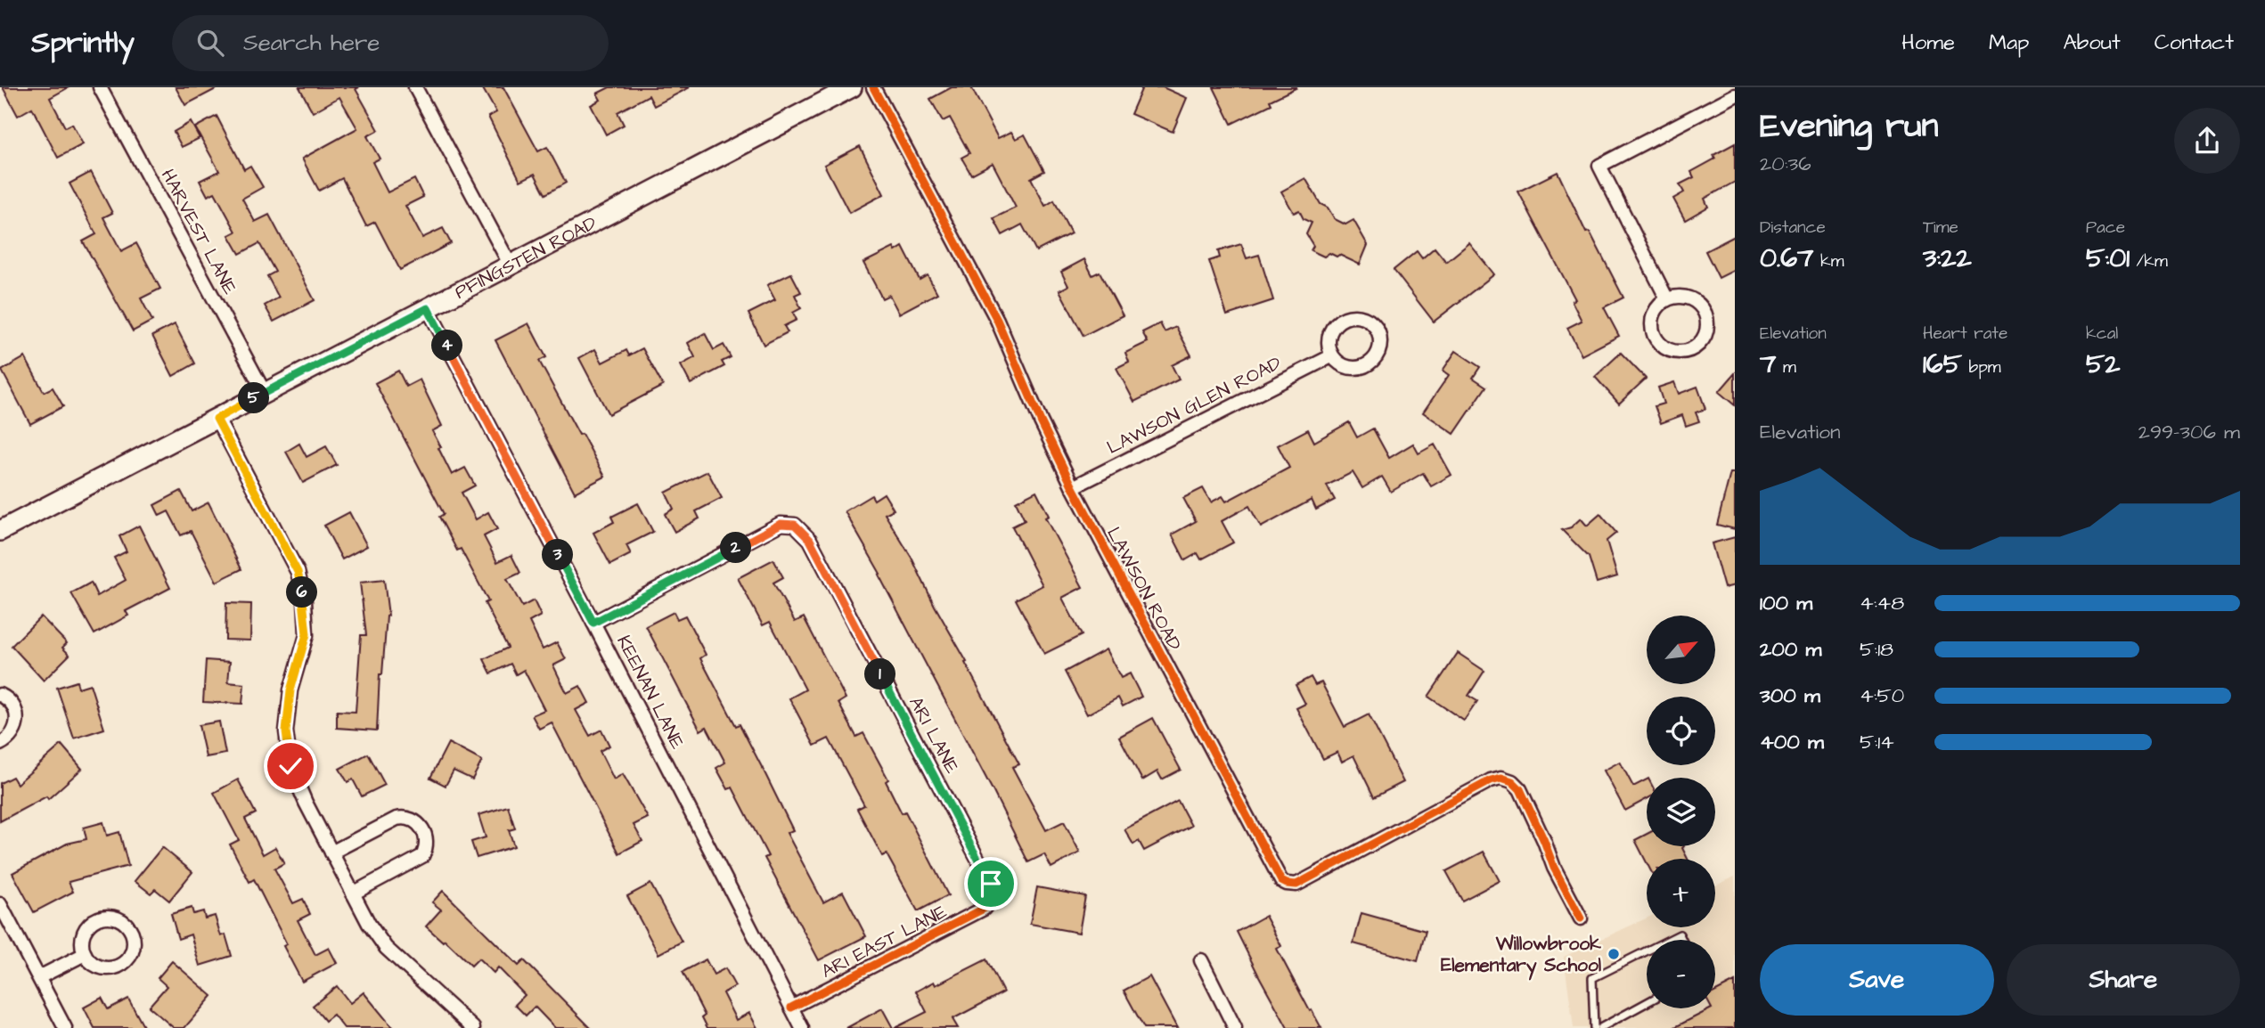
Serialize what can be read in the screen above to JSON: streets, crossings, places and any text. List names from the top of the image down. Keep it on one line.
{"streets":{"main road":["PFINGSTEN ROAD"],"street":["HARVEST LANE","LAWSON GLEN ROAD","LAWSON ROAD","KEENAN LANE","ARI LANE","ARI EAST LANE"]},"crossings":[["HARVEST LANE","PFINGSTEN ROAD"],["PFINGSTEN ROAD","KEENAN LANE"],["LAWSON GLEN ROAD","LAWSON ROAD"],["KEENAN LANE","ARI LANE"],["KEENAN LANE","ARI EAST LANE"],["ARI LANE","ARI EAST LANE"]],"places":["Willowbrook Elementary School"],"north":"top right","page":{"header":"Sprintly","search":"Search here","nav":["Home","Map","About","Contact"],"heading":["Evening run","20:36"],"stats":[["Distance","0.67 km"],["Time","3:22"],["Pace","5:01 /km"],["Elevation","7 m"],["Heart rate","165 bpm"],["kcal","52"]],"pins":["4","5","2","3","6","1"],"chart":["Elevation","299–306 m"],"list":[{"name":"100 m","note":"4:48"},{"name":"200 m","note":"5:18"},{"name":"300 m","note":"4:50"},{"name":"400 m","note":"5:14"}],"map_buttons":["+","−"],"buttons":["Save","Share"]}}
